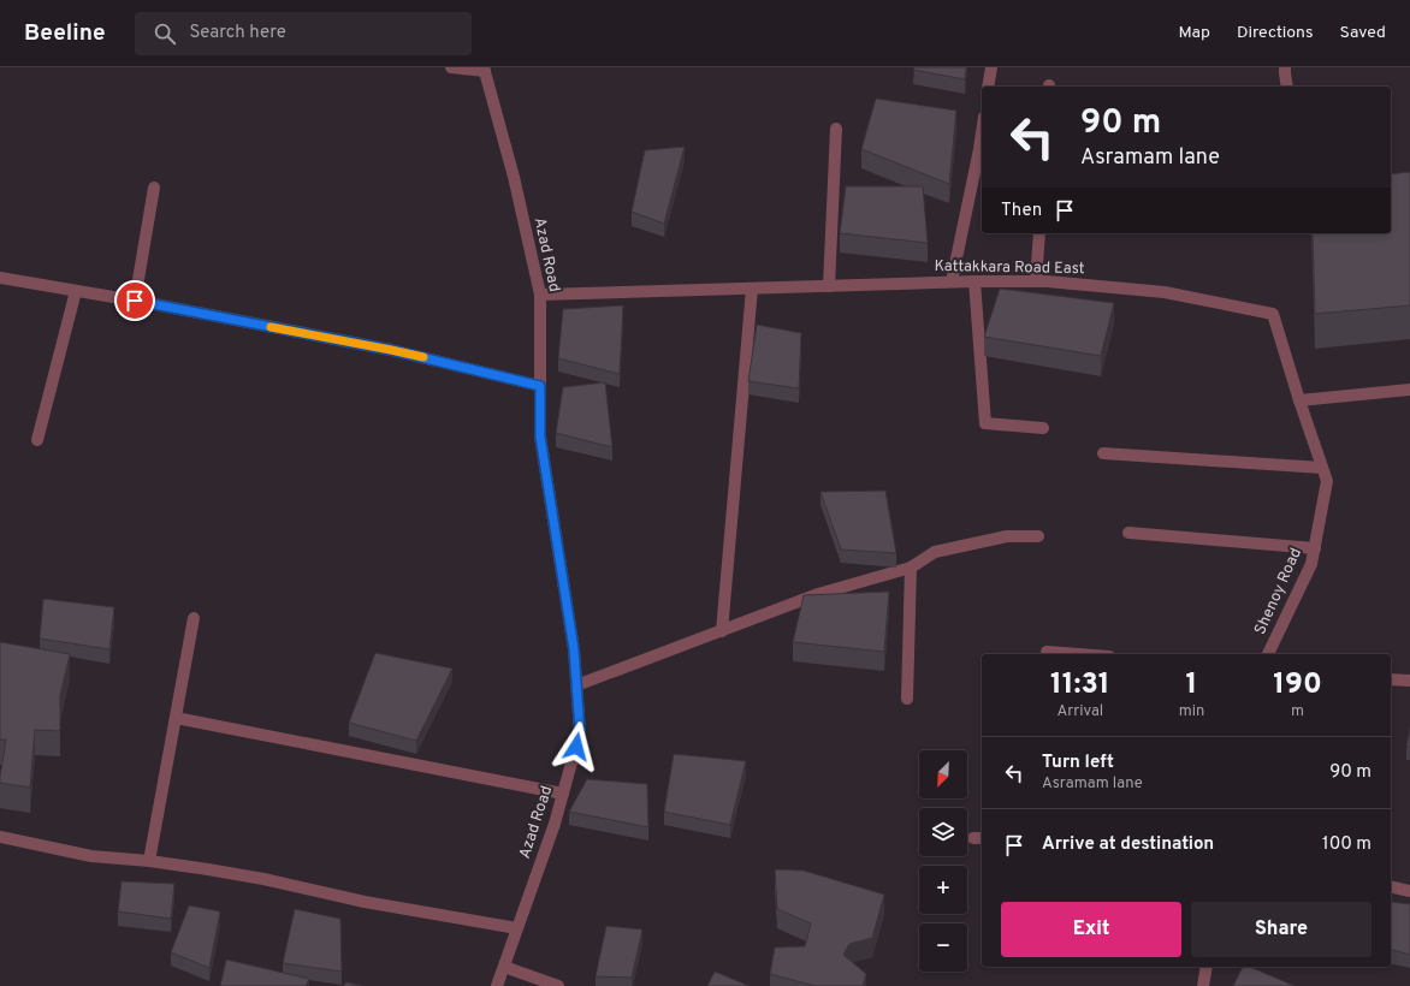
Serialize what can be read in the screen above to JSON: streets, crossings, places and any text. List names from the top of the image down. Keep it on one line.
{"streets":{"street":["Azad Road","Kattakkara Road East","Shenoy Road"]},"crossings":[["Azad Road","Kattakkara Road East"],["Kattakkara Road East","Shenoy Road"]],"north":"bottom left","page":{"header":"Beeline","search":"Search here","nav":["Map","Directions","Saved"],"turn":["90 m","Asramam lane"],"then":"Then","eta":["11:31","Arrival","1","min","190","m"],"list":[{"name":"Turn left","note":"Asramam lane","value":"90 m"},{"name":"Arrive at destination","value":"100 m"}],"map_buttons":["+","−"],"buttons":["Exit","Share"]}}
